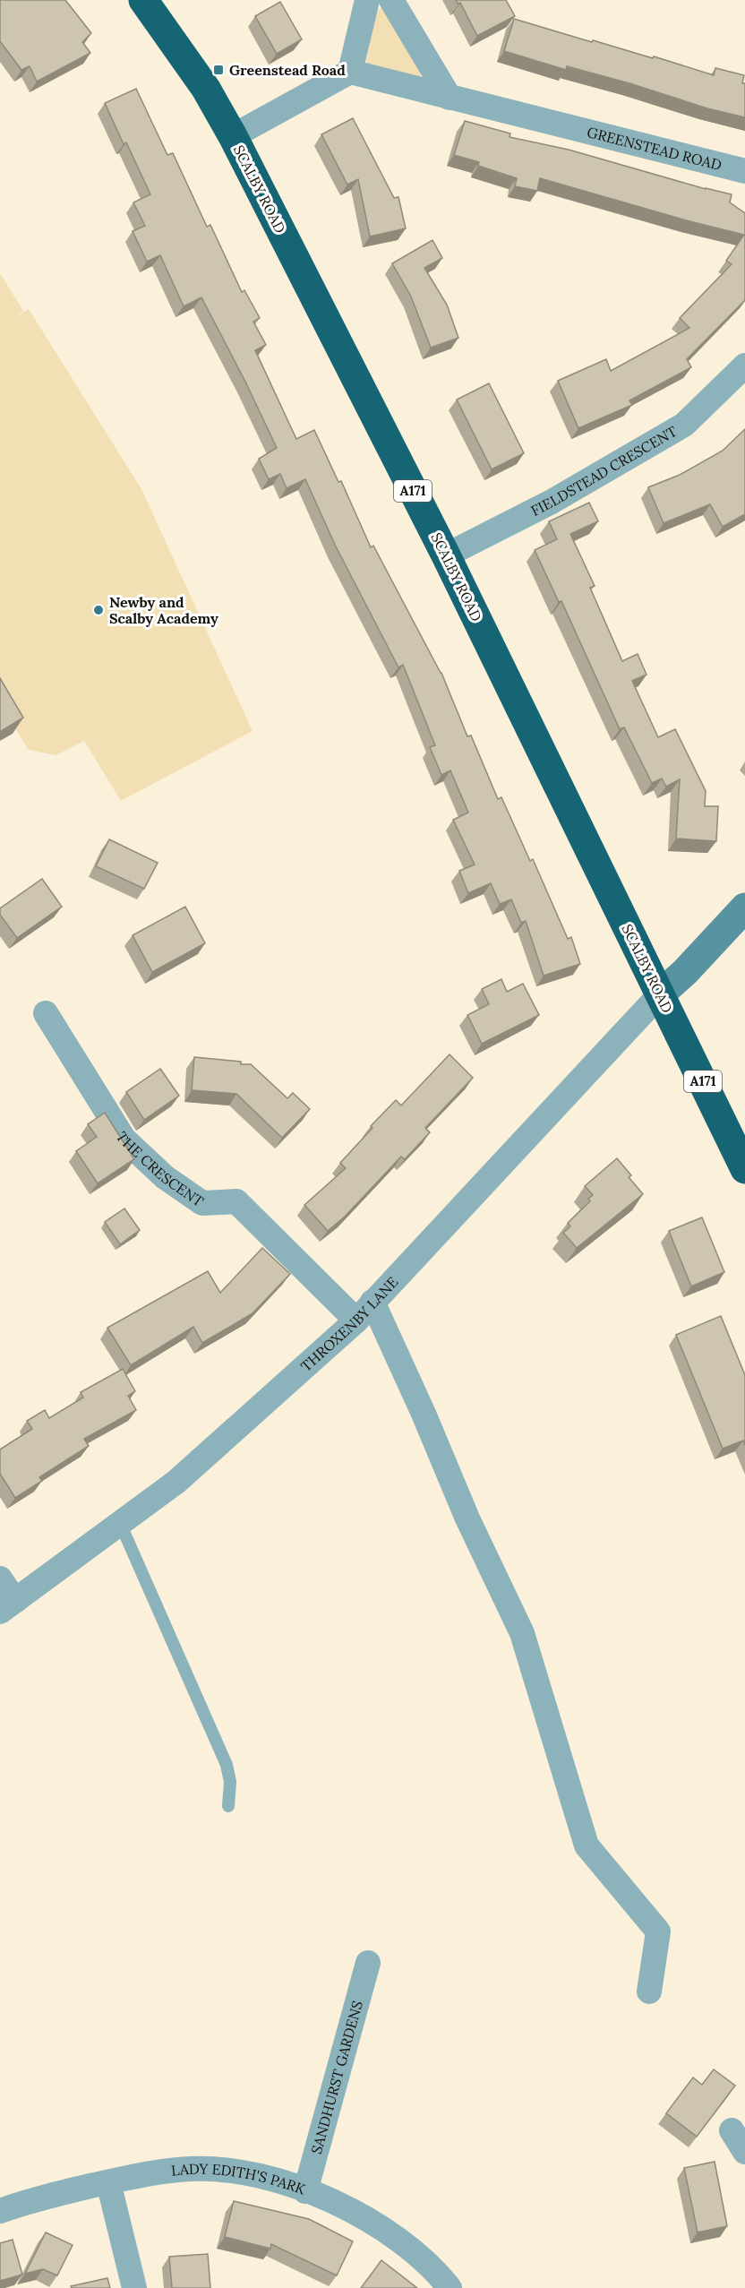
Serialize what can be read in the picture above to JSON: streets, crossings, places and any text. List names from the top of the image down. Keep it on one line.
{"streets":{"highway":["SCALBY ROAD","A171"],"street":["GREENSTEAD ROAD","FIELDSTEAD CRESCENT","THE CRESCENT","THROXENBY LANE","SANDHURST GARDENS","LADY EDITH'S PARK"]},"crossings":[["SCALBY ROAD","FIELDSTEAD CRESCENT"],["SCALBY ROAD","THROXENBY LANE"],["THE CRESCENT","THROXENBY LANE"],["SANDHURST GARDENS","LADY EDITH'S PARK"]],"places":{"transit":["Greenstead Road"],"other":["Newby and Scalby Academy"]}}
